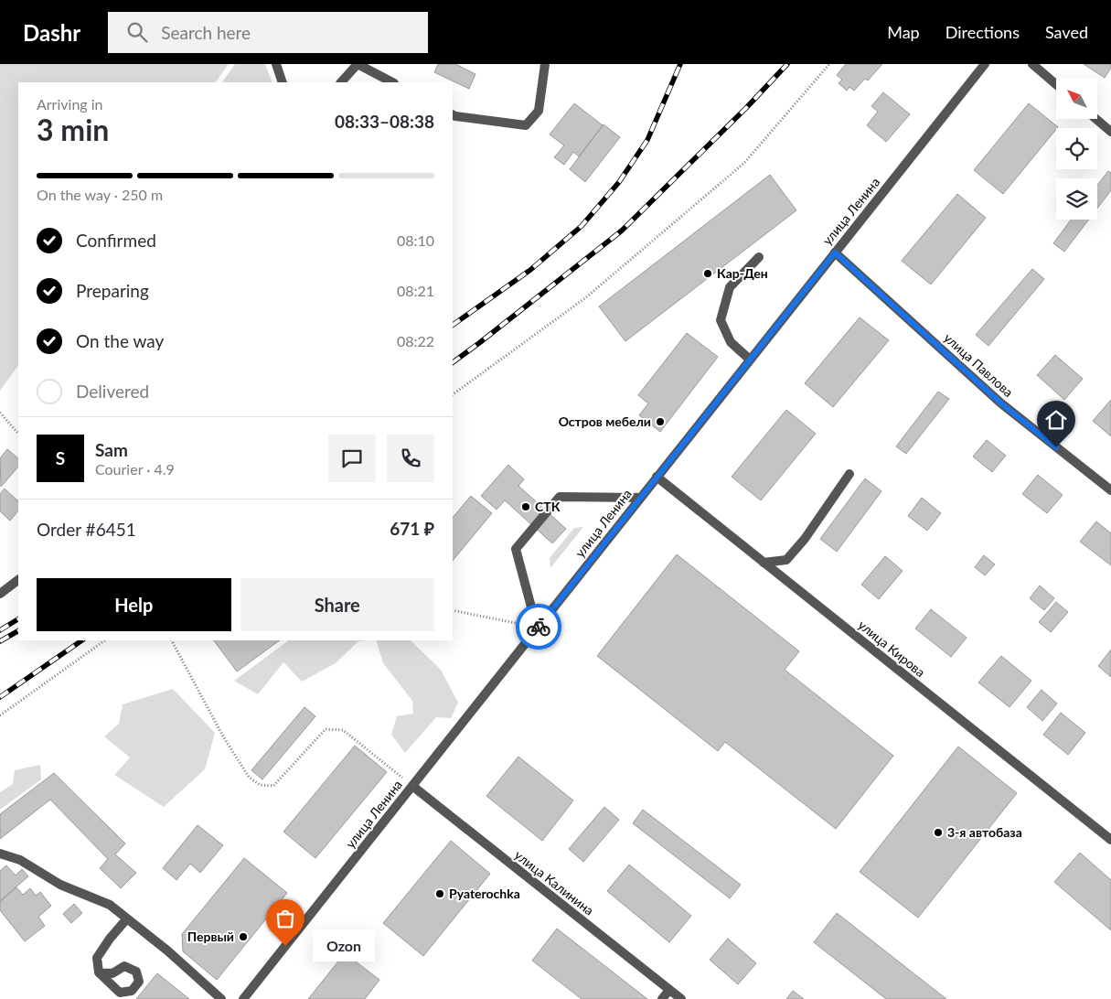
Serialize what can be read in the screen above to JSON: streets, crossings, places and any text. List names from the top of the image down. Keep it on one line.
{"streets":{"street":["улица Ленина","улица Павлова","улица Кирова","улица Калинина"]},"crossings":[["улица Ленина","улица Павлова"],["улица Ленина","улица Кирова"],["улица Ленина","улица Калинина"]],"places":["Кар-Ден","Остров мебели","СТК","3-я автобаза","Pyaterochka","Первый","Ozon"],"north":"top left","page":{"header":"Dashr","search":"Search here","nav":["Map","Directions","Saved"],"heading":["3 min","Arriving in","08:33–08:38"],"panel":["Sam","Courier · 4.9","Order #6451","671 ₽"],"bar":"On the way · 250 m","list":[["Confirmed","08:10"],["Preparing","08:21"],["On the way","08:22"],"Delivered"],"round":"S","buttons":["Help","Share"],"bubble":"Ozon"}}
